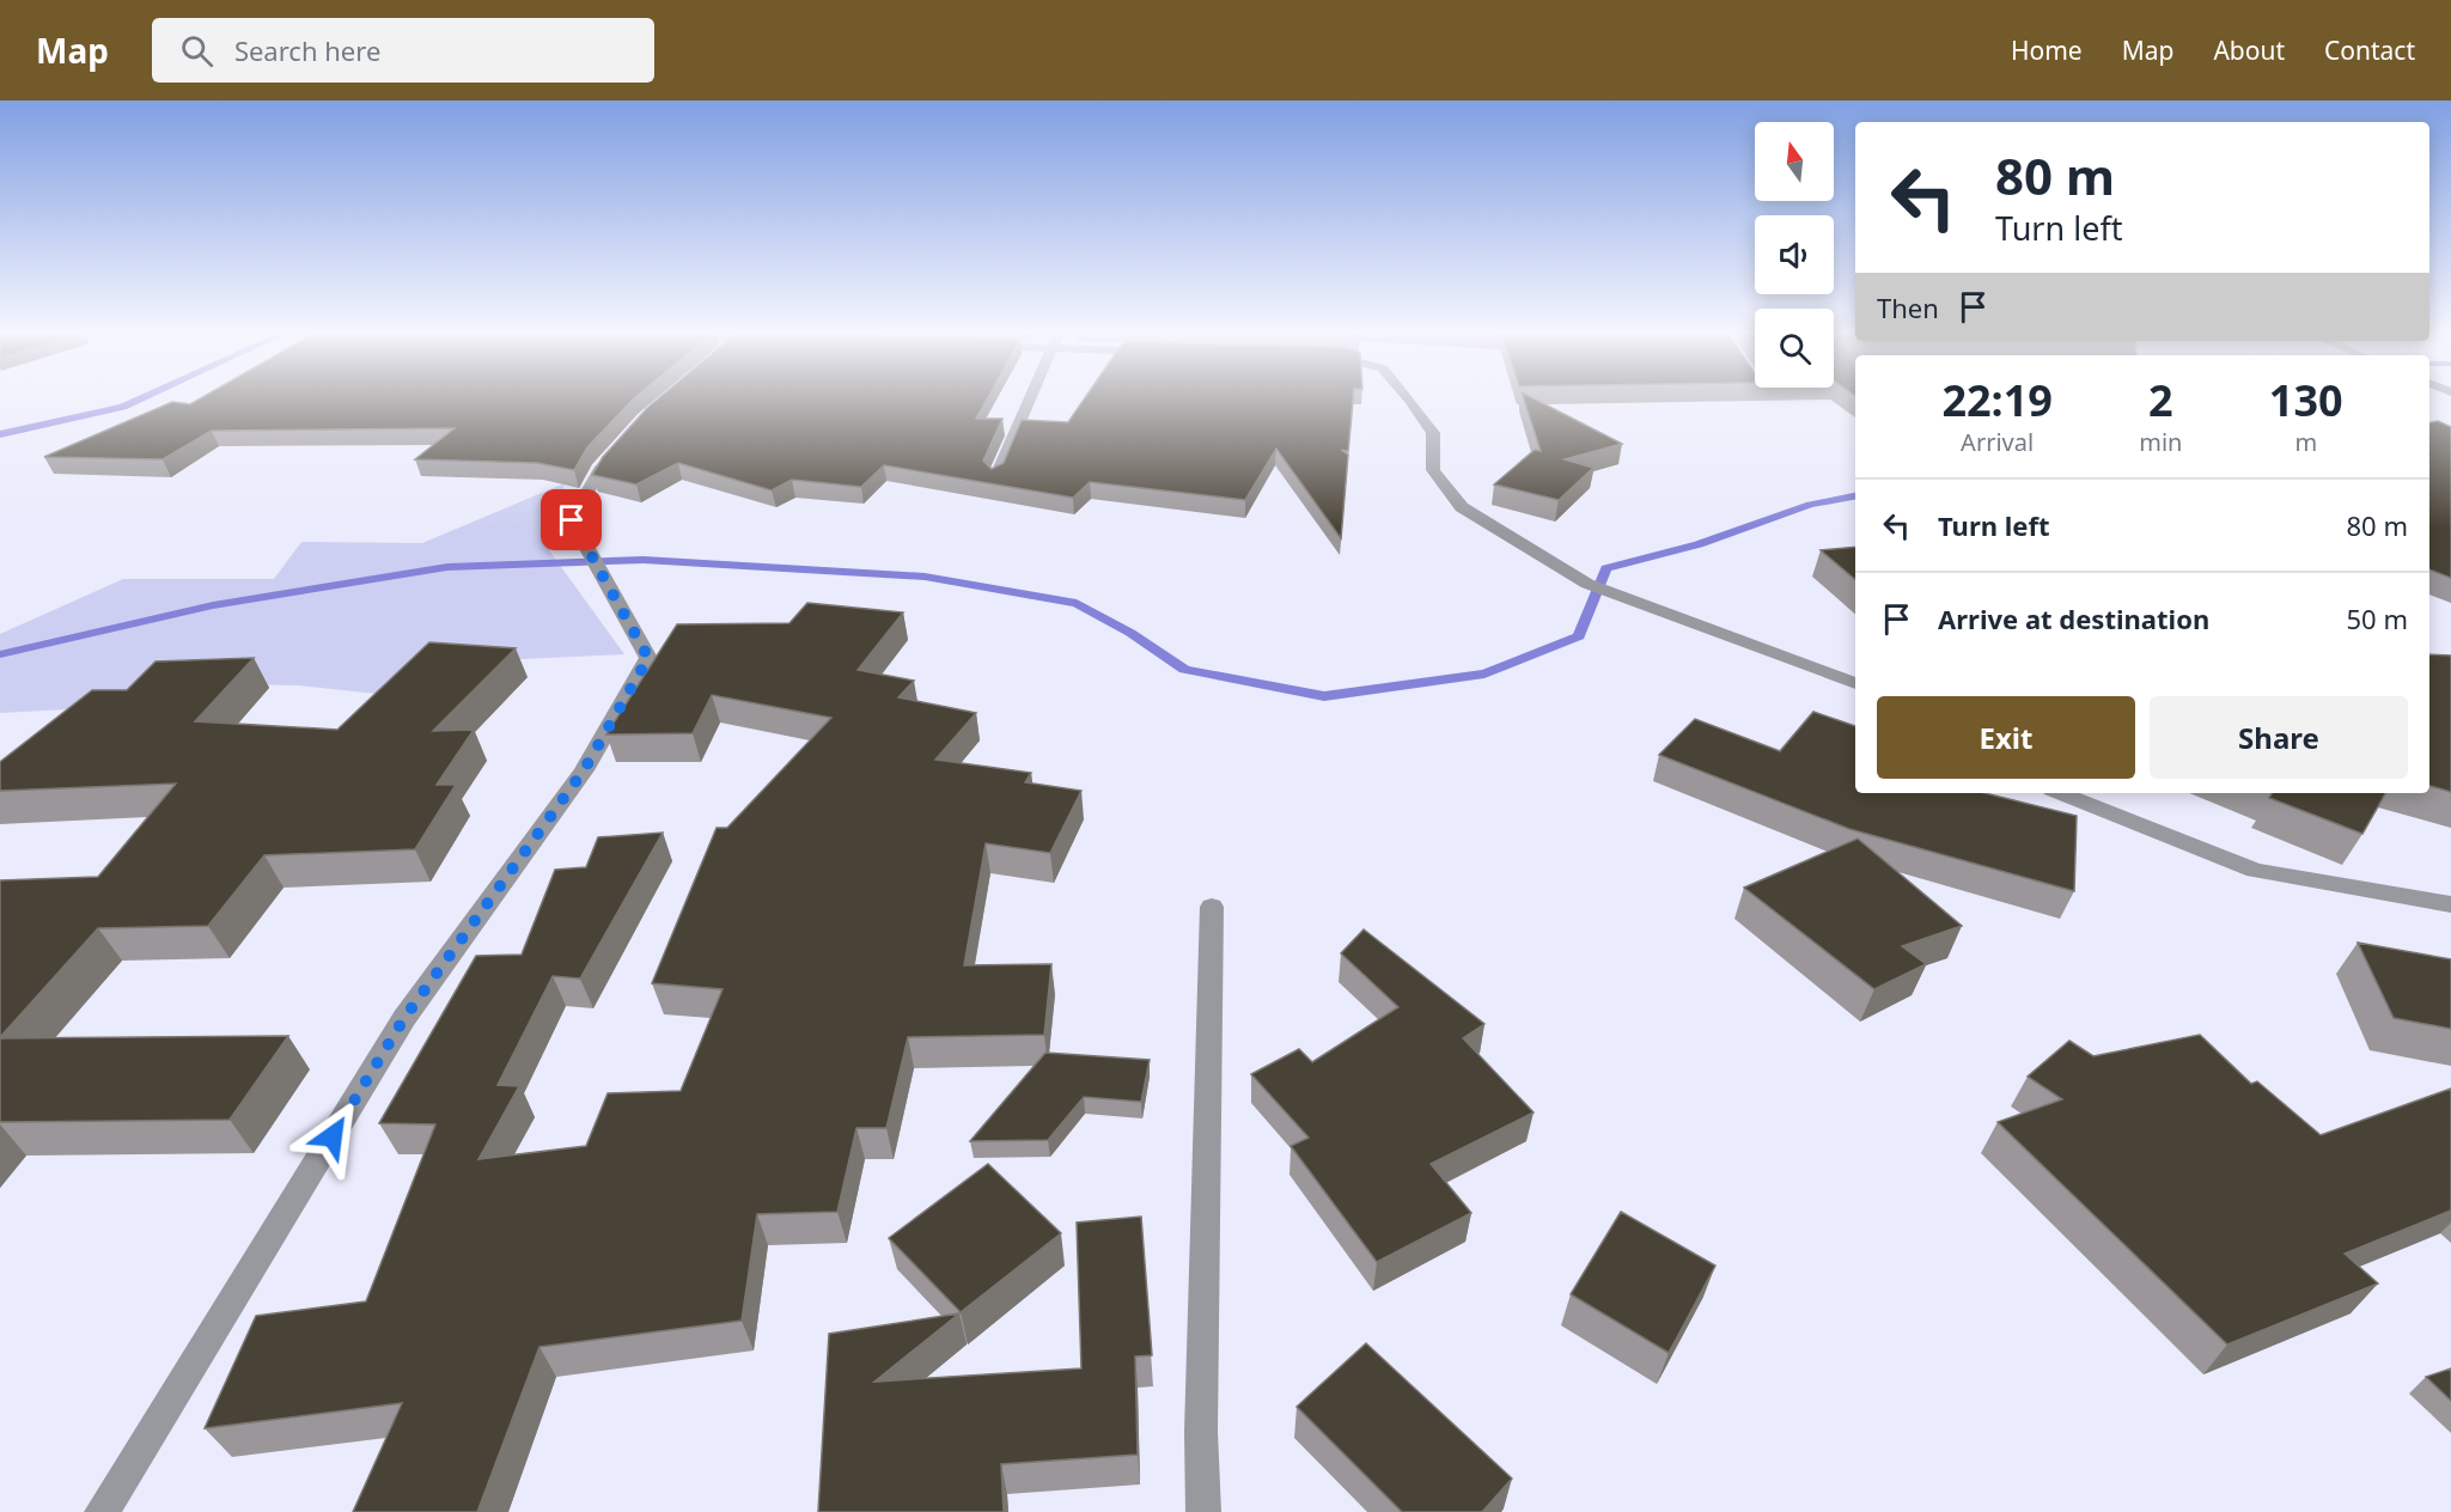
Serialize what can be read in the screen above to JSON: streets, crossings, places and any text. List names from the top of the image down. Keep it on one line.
{"north":"top","page":{"header":"Map","search":"Search here","nav":["Home","Map","About","Contact"],"turn":["80 m","Turn left"],"then":"Then","eta":["22:19","Arrival","2","min","130","m"],"list":[{"name":"Turn left","value":"80 m"},{"name":"Arrive at destination","value":"50 m"}],"buttons":["Exit","Share"]}}
